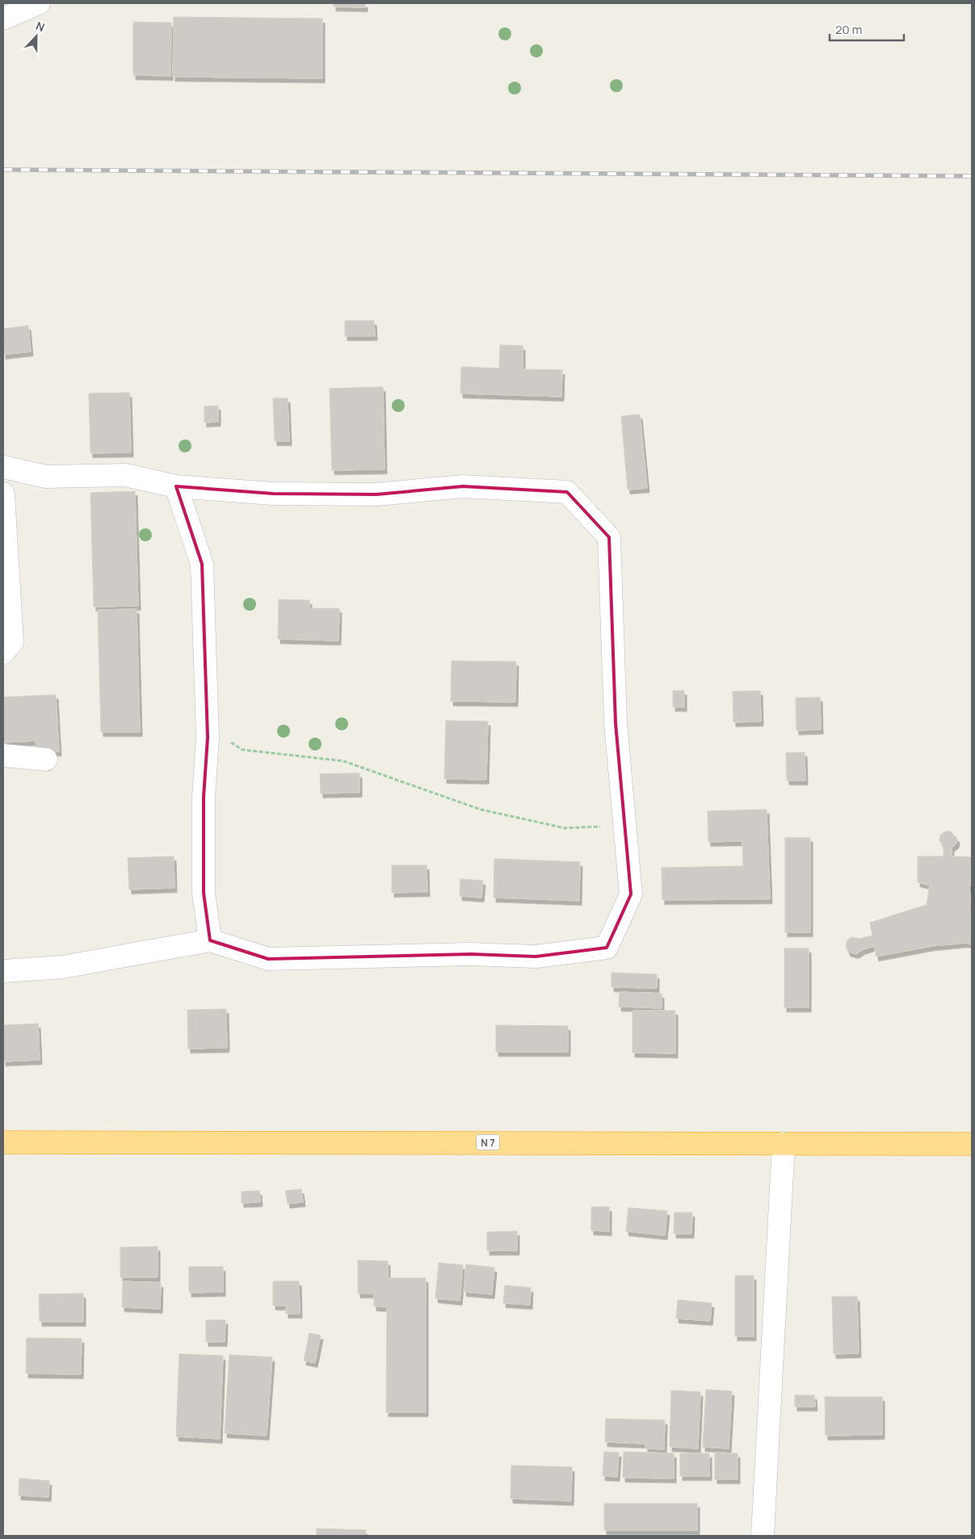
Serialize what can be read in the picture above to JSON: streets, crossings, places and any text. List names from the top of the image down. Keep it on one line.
{"streets":{"highway":["N 7"]},"scale_bar":"20 m","north":"top"}
